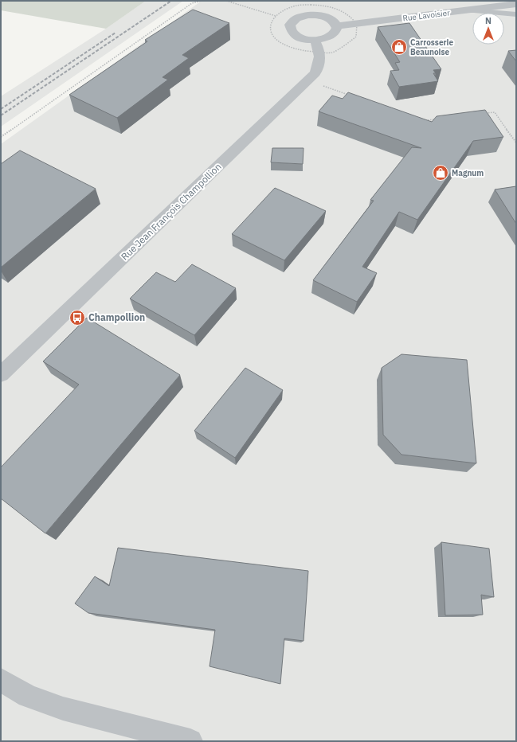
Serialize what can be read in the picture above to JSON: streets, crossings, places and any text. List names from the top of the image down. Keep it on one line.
{"streets":{"street":["Rue Lavoisier","Rue Jean François Champollion"]},"places":{"shop":["Carrosserie Beaunoise","Magnum"],"bus stop":["Champollion"]},"north":"top"}
